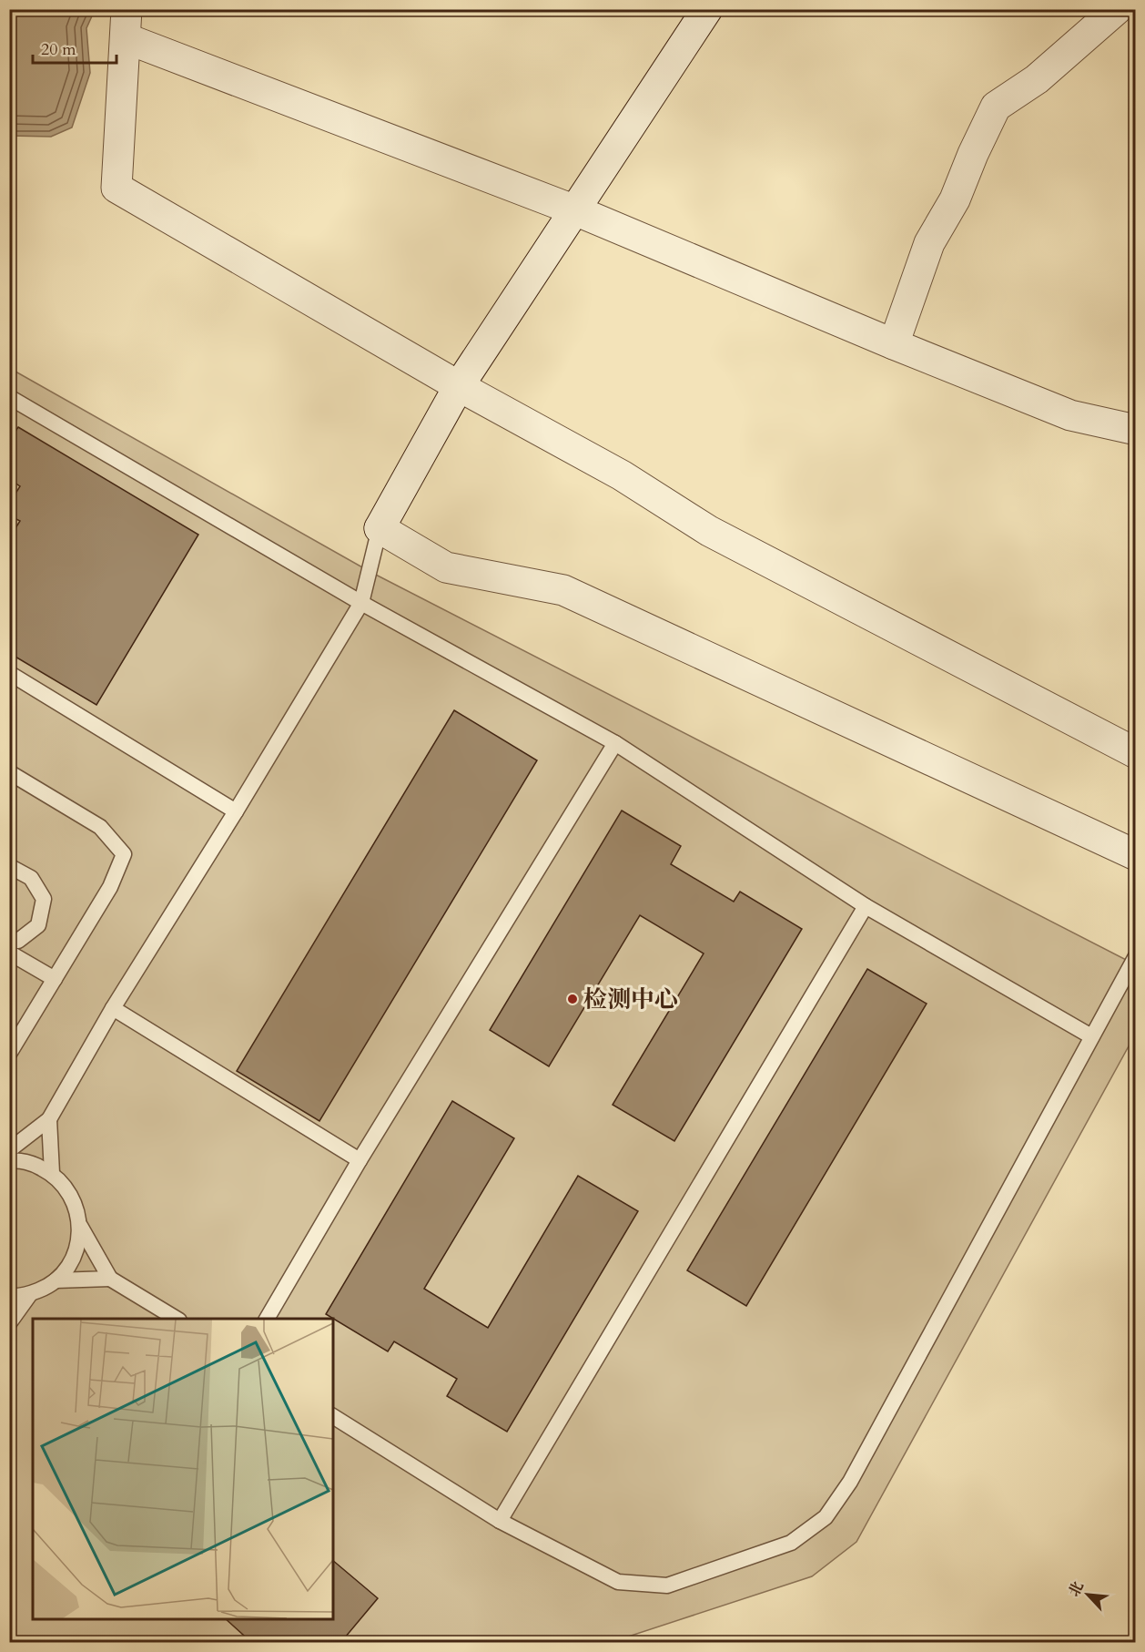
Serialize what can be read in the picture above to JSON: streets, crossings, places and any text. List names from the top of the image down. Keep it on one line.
{"places":["检测中心"],"scale_bar":"20 m","north":"top left"}
